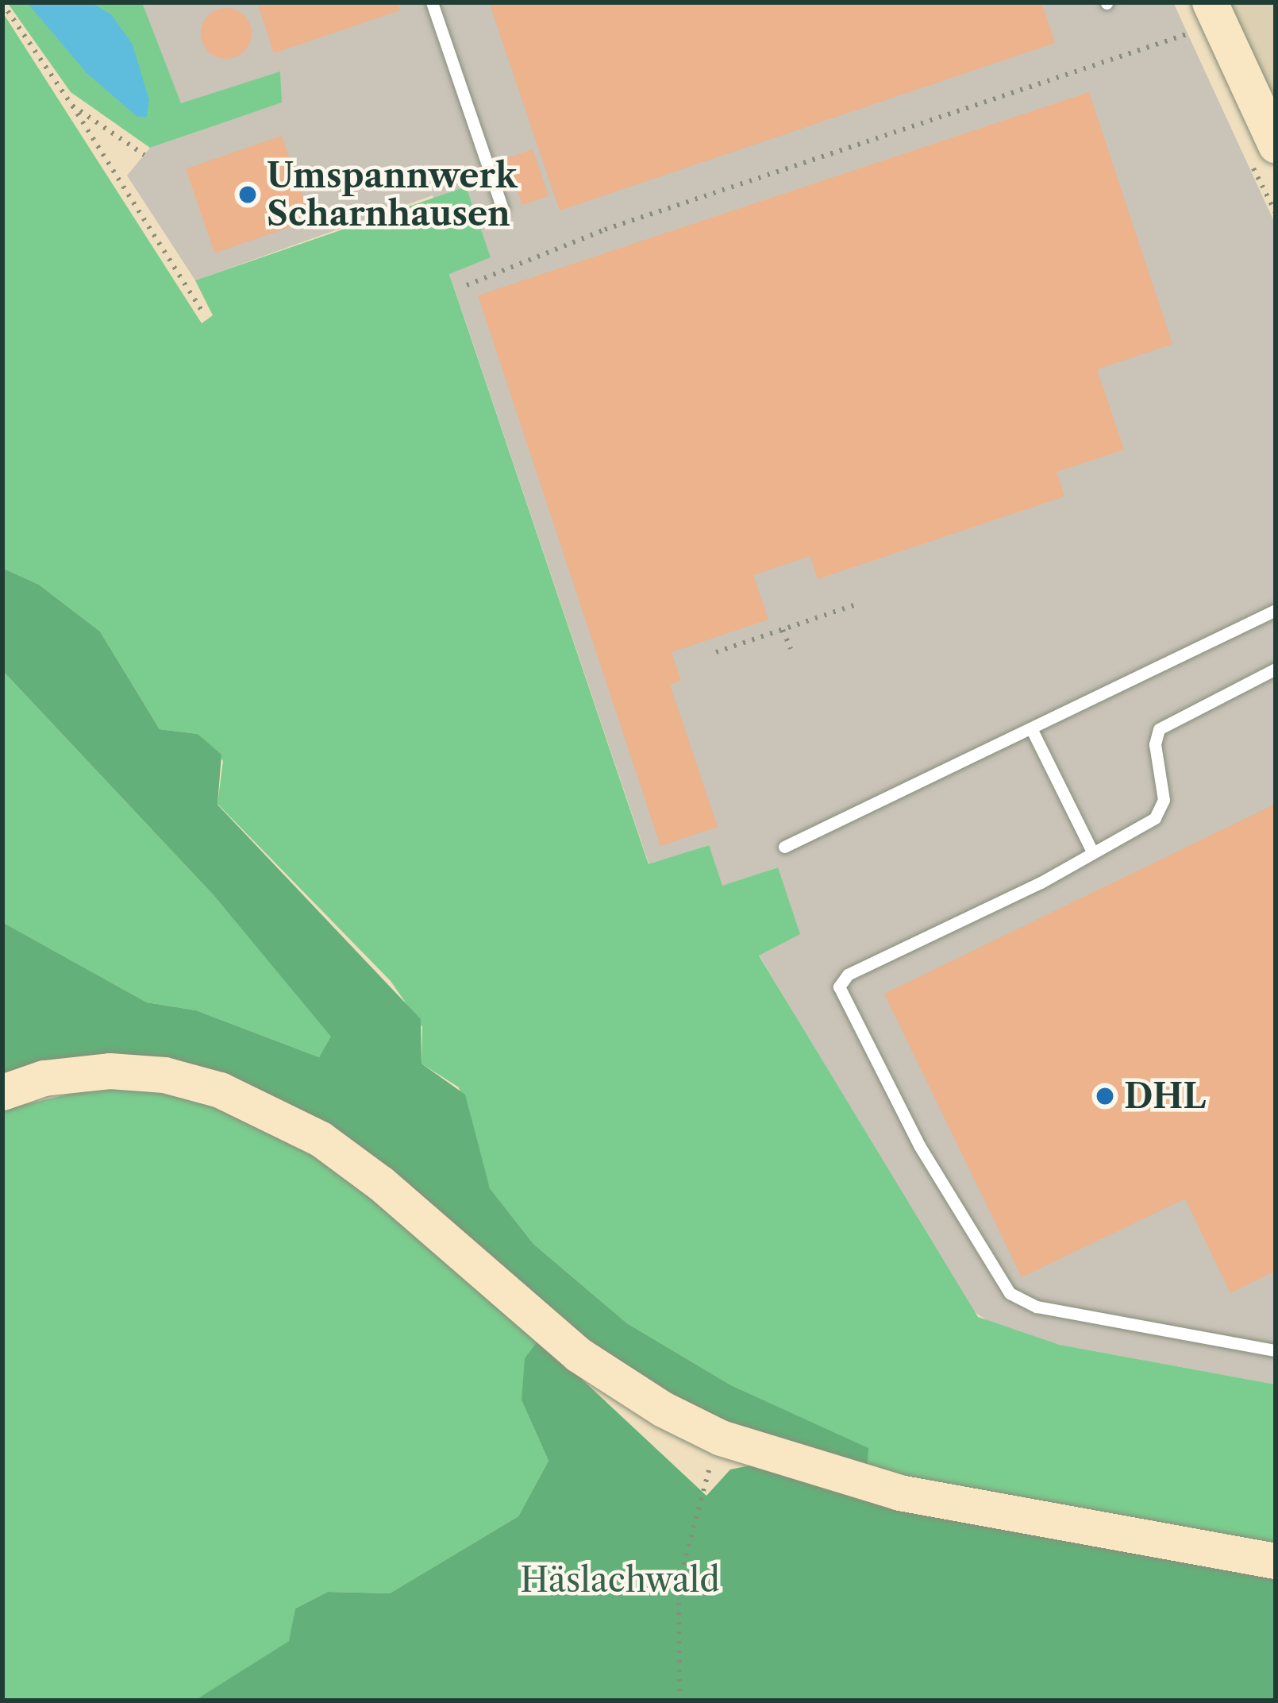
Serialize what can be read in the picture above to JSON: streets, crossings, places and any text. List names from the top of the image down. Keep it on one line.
{"parks":["Häslachwald"],"places":["Umspannwerk Scharnhausen","DHL"]}
